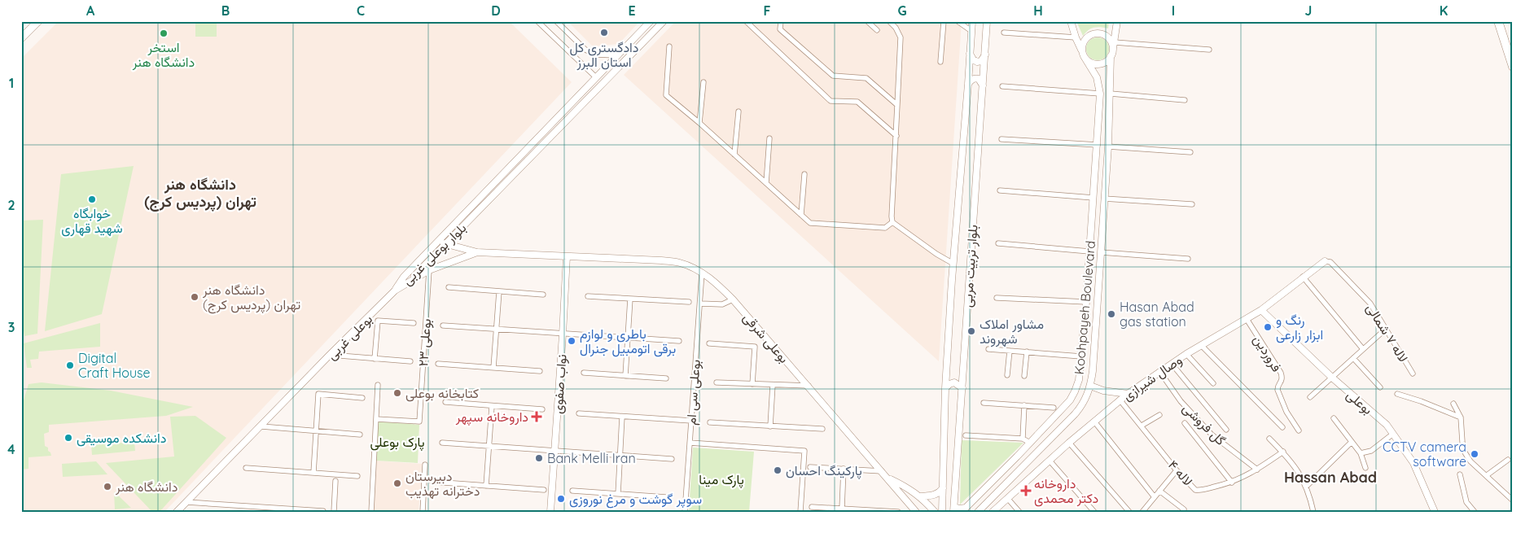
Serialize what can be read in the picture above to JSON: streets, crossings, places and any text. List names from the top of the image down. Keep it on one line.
{"streets":{"street":["بلوار بوعلی غربی","بلوار تربیت مربی","Koohpayeh Boulevard","لاله ۷ شمالی","بوعلی غربی","بوعلی شرقی","بوعلی ۲۳","فروردین","وصال شیرازی","نواب صفوی","بوعلی سی ام","بوعلی","گل فروشی","لاله ۴"]},"crossings":[["بلوار بوعلی غربی","بوعلی غربی"],["لاله ۷ شمالی","وصال شیرازی"],["بوعلی غربی","بوعلی شرقی"],["بوعلی غربی","بوعلی ۲۳"],["بوعلی غربی","نواب صفوی"],["بوعلی شرقی","نواب صفوی"],["بوعلی شرقی","بوعلی سی ام"],["فروردین","وصال شیرازی"],["وصال شیرازی","بوعلی"],["وصال شیرازی","گل فروشی"],["وصال شیرازی","لاله ۴"],["گل فروشی","لاله ۴"]],"districts":["دانشگاه هنر تهران (پردیس کرج)","Hassan Abad"],"parks":["پارک بوعلی","پارک مینا"],"places":{"other":["دادگستری کل استان البرز","استخر دانشگاه هنر","خوابگاه شهید قهاری","دانشگاه هنر تهران (پردیس کرج)","Hasan Abad gas station","رنگ و ابزار زارعی","مشاور املاک شهروند","باطری و لوازم برقی اتومبیل جنرال","Digital Craft House","کتابخانه بوعلی","دانشکده موسیقی","CCTV camera software","Bank Melli Iran","پارکینگ احسان","دبیرستان دخترانه تهذیب","دانشگاه هنر","سوپر گوشت و مرغ نوروزی"],"health":["داروخانه سپهر","داروخانه دکتر محمدی"]},"grid":{"columns":["A","B","C","D","E","F","G","H","I","J","K"],"rows":["1","2","3","4"]}}
